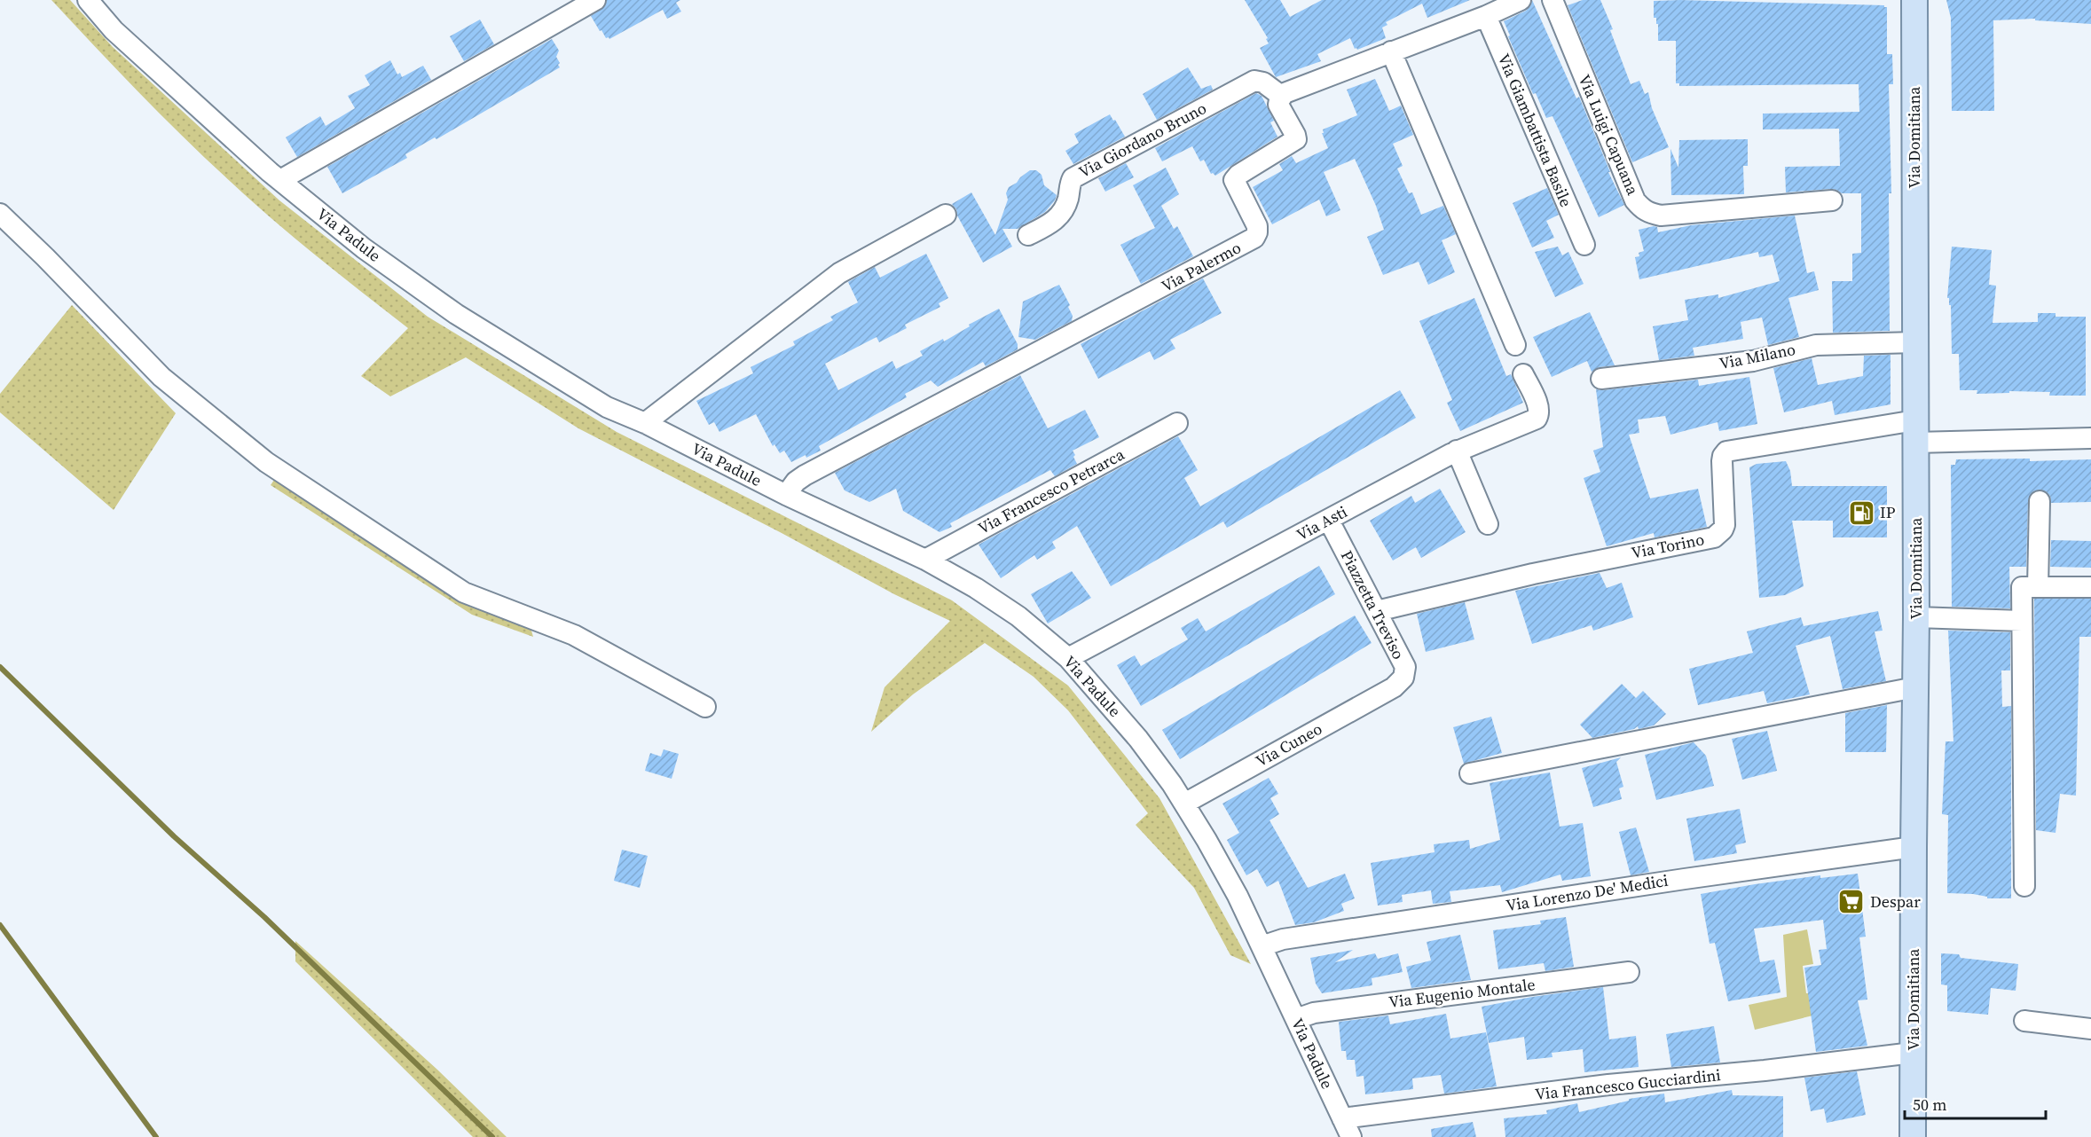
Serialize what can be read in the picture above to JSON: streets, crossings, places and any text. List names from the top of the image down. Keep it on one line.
{"streets":{"main road":["Via Domitiana"],"street":["Via Giambattista Basile","Via Luigi Capuana","Via Giordano Bruno","Via Padule","Via Palermo","Via Milano","Via Francesco Petrarca","Via Asti","Via Torino","Piazzetta Treviso","Via Cuneo","Via Lorenzo De' Medici","Via Eugenio Montale","Via Francesco Gucciardini"]},"crossings":[["Via Domitiana","Via Milano"],["Via Domitiana","Via Torino"],["Via Domitiana","Via Lorenzo De' Medici"],["Via Domitiana","Via Francesco Gucciardini"],["Via Giordano Bruno","Via Palermo"],["Via Padule","Via Palermo"],["Via Padule","Via Francesco Petrarca"],["Via Padule","Via Asti"],["Via Padule","Via Cuneo"],["Via Padule","Via Lorenzo De' Medici"],["Via Padule","Via Eugenio Montale"],["Via Padule","Via Francesco Gucciardini"],["Via Asti","Piazzetta Treviso"],["Via Torino","Piazzetta Treviso"],["Piazzetta Treviso","Via Cuneo"]],"places":{"fuel station":["IP"],"supermarket":["Despar"]},"scale_bar":"50 m"}
